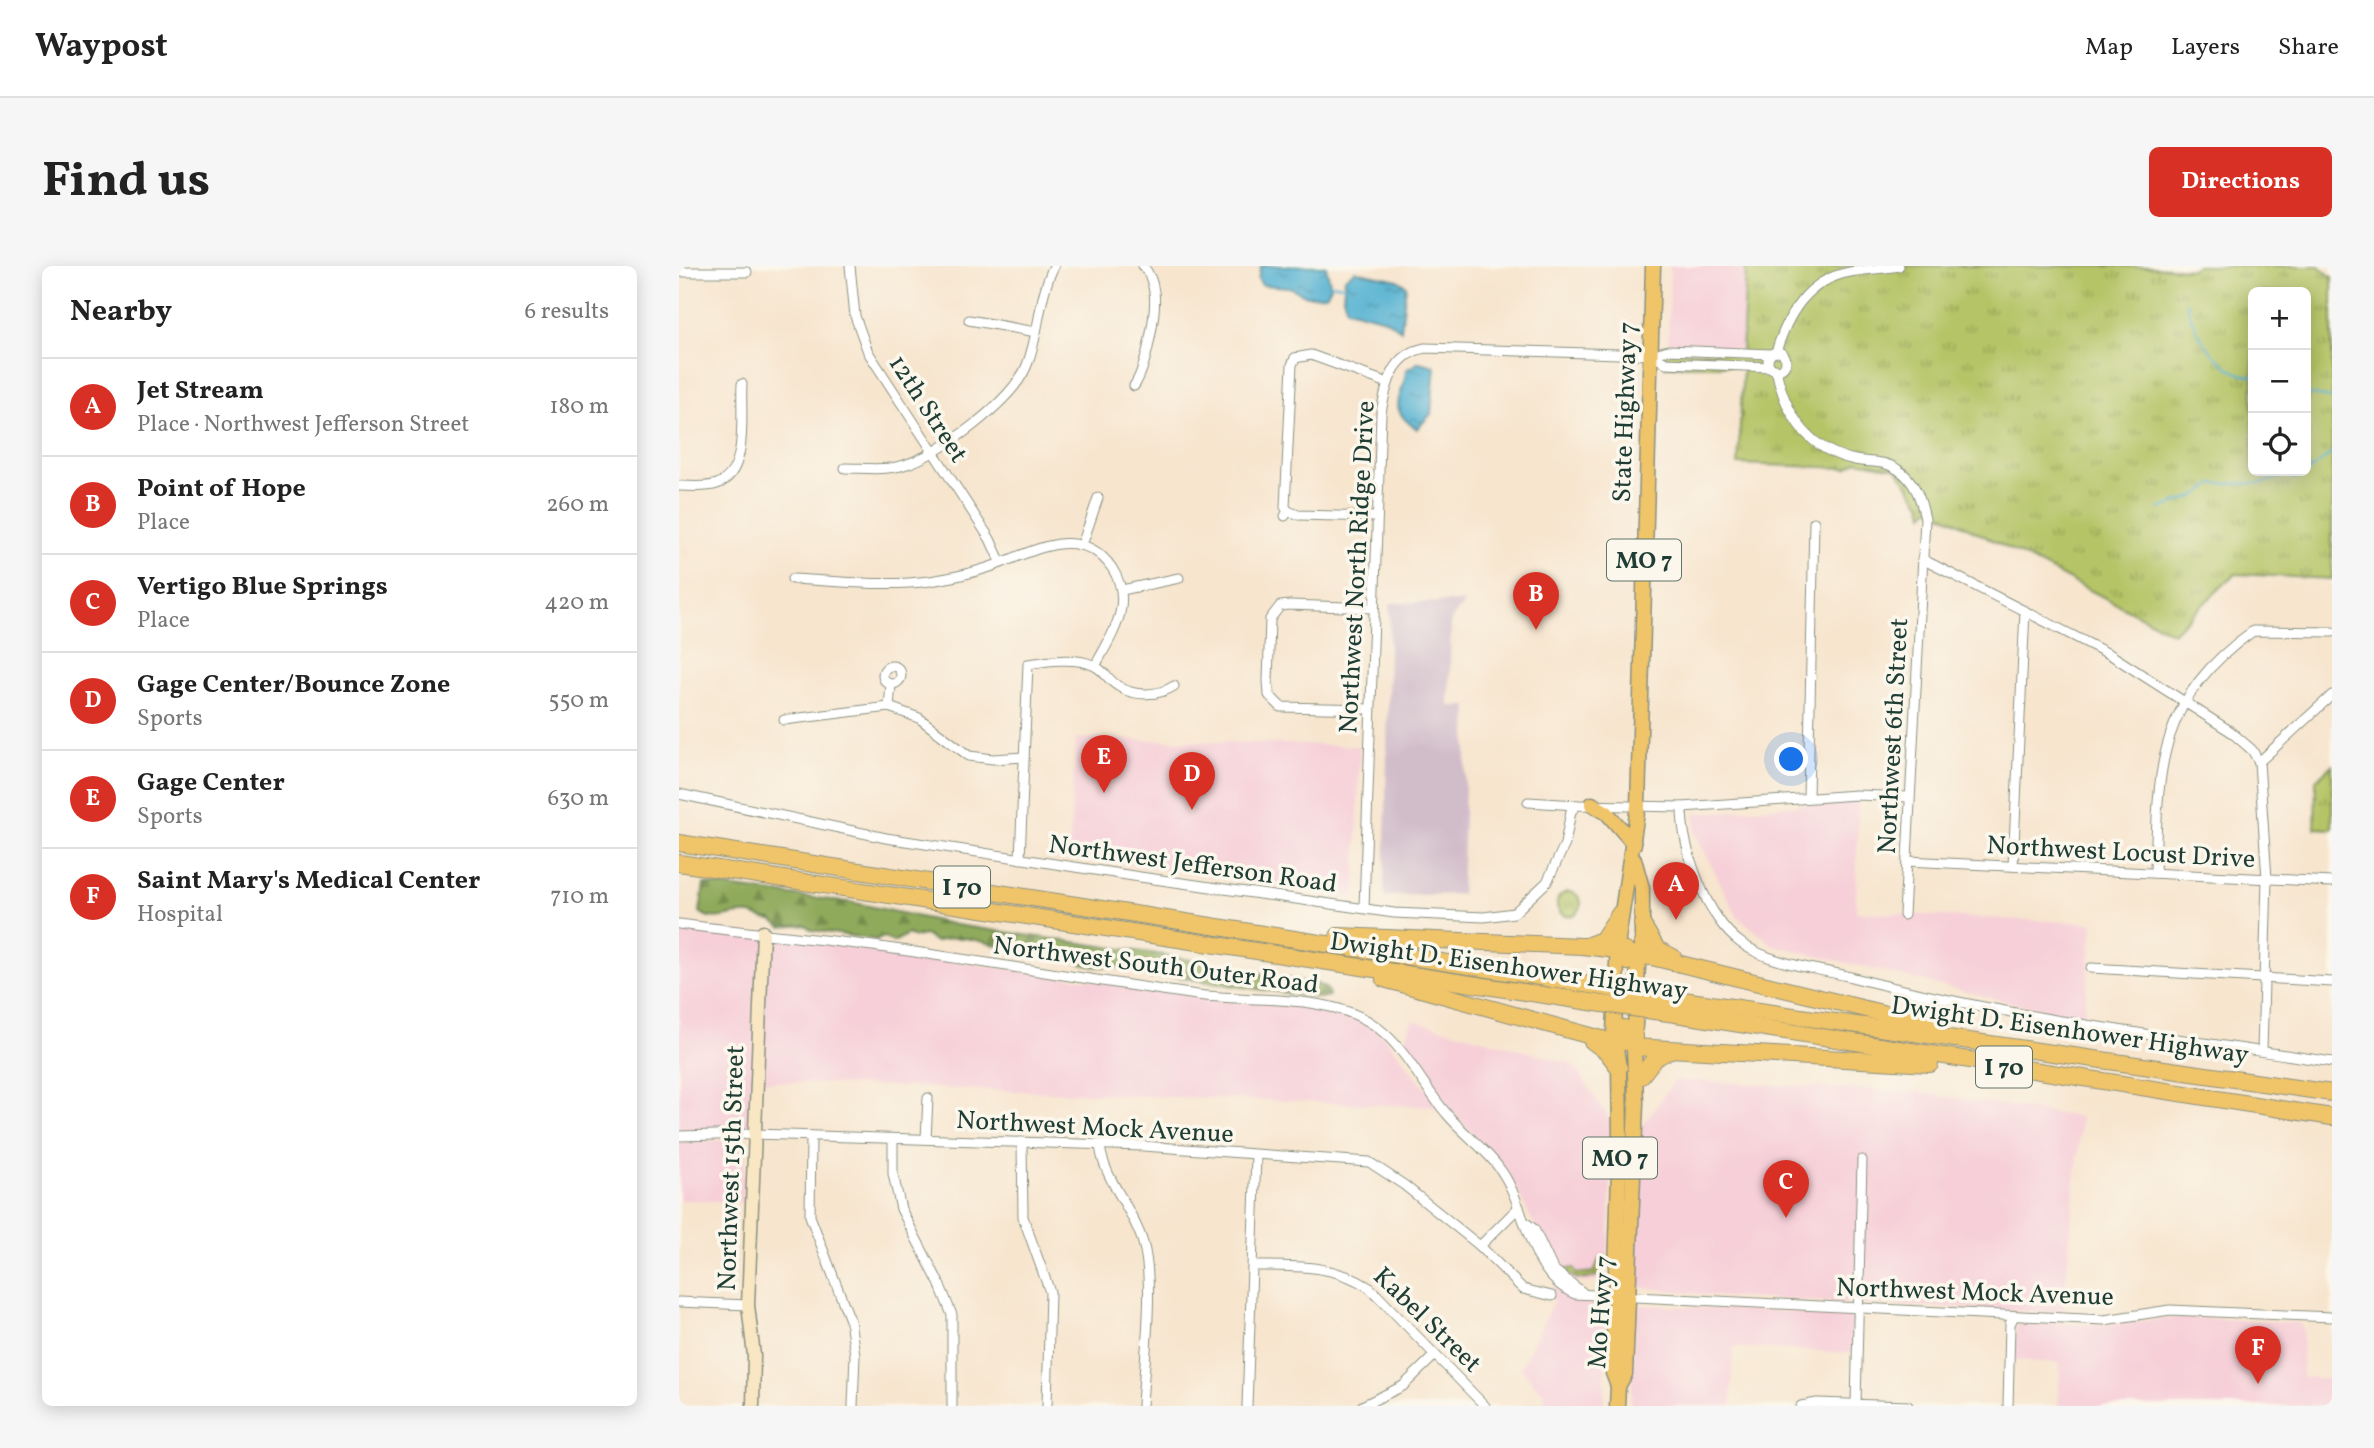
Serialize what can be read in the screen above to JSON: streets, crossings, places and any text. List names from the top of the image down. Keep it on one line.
{"streets":{"highway":["I 70","Dwight D. Eisenhower Highway"],"main road":["State Highway 7","MO 7","Mo Hwy 7"],"street":["12th Street","Northwest North Ridge Drive","Northwest 6th Street","Northwest Locust Drive","Northwest Jefferson Road","Northwest South Outer Road","Northwest Mock Avenue","Northwest 15th Street","Kabel Street"]},"crossings":[["State Highway 7","MO 7"],["State Highway 7","Northwest North Ridge Drive"],["MO 7","Mo Hwy 7"],["Northwest North Ridge Drive","Northwest Jefferson Road"],["Northwest 6th Street","Northwest Locust Drive"],["Northwest South Outer Road","Northwest Mock Avenue"],["Northwest South Outer Road","Northwest 15th Street"],["Northwest South Outer Road","Mo Hwy 7"],["Northwest Mock Avenue","Northwest 15th Street"],["Northwest Mock Avenue","Mo Hwy 7"]],"page":{"header":"Waypost","nav":["Map","Layers","Share"],"buttons":"Directions","title":"Find us","heading":["Nearby","6 results"],"map_buttons":["+","−"],"list":[{"mark":"A","name":"Jet Stream","note":"Place · Northwest Jefferson Street","value":"180 m"},{"mark":"B","name":"Point of Hope","note":"Place","value":"260 m"},{"mark":"C","name":"Vertigo Blue Springs","note":"Place","value":"420 m"},{"mark":"D","name":"Gage Center/Bounce Zone","note":"Sports","value":"550 m"},{"mark":"E","name":"Gage Center","note":"Sports","value":"630 m"},{"mark":"F","name":"Saint Mary's Medical Center","note":"Hospital","value":"710 m"}],"pins":["B","E","D","A","C","F"]}}
